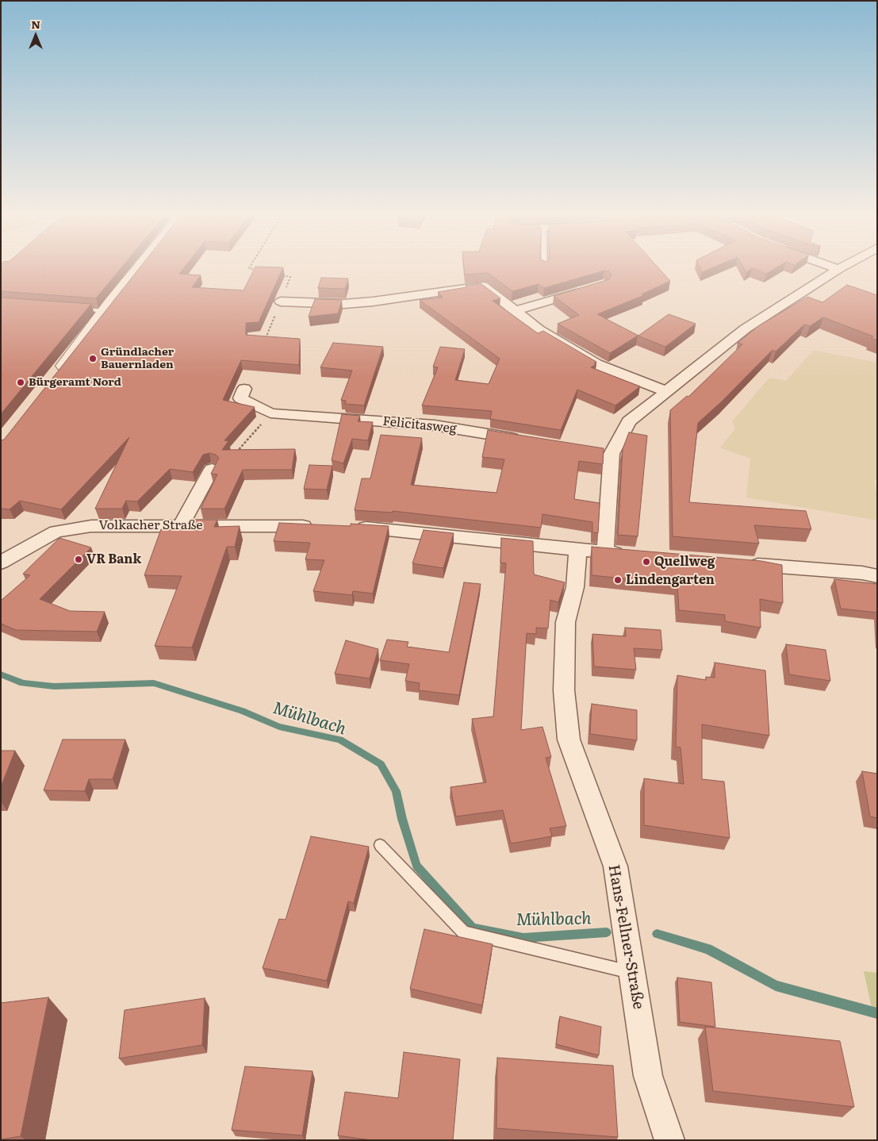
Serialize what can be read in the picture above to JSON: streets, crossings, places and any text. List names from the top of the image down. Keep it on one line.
{"streets":{"street":["Felicitasweg","Volkacher Straße","Hans-Fellner-Straße"]},"water":["Mühlbach"],"places":["Gründlacher Bauernladen","Bürgeramt Nord","VR Bank","Quellweg","Lindengarten"],"north":"top"}
